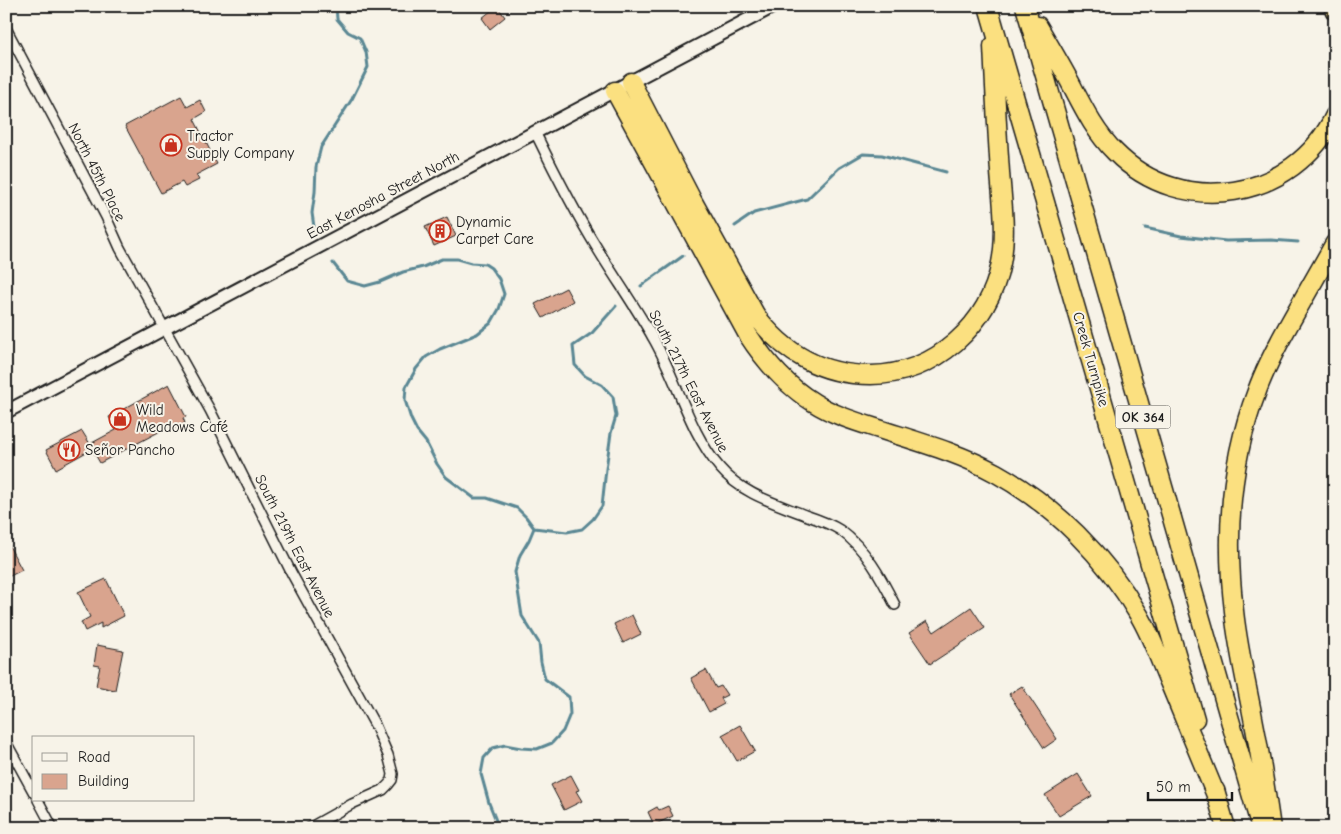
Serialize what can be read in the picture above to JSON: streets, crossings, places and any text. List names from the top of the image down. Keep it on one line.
{"streets":{"highway":["Creek Turnpike","OK 364"],"main road":["East Kenosha Street North"],"street":["North 45th Place","South 217th East Avenue","South 219th East Avenue"]},"crossings":[["North 45th Place","East Kenosha Street North"],["North 45th Place","South 219th East Avenue"],["East Kenosha Street North","South 217th East Avenue"],["East Kenosha Street North","South 219th East Avenue"]],"places":{"shop":["Tractor Supply Company","Wild Meadows Café"],"building":["Dynamic Carpet Care"],"restaurant":["Señor Pancho"]},"legend":["Road","Building"],"scale_bar":"50 m"}
